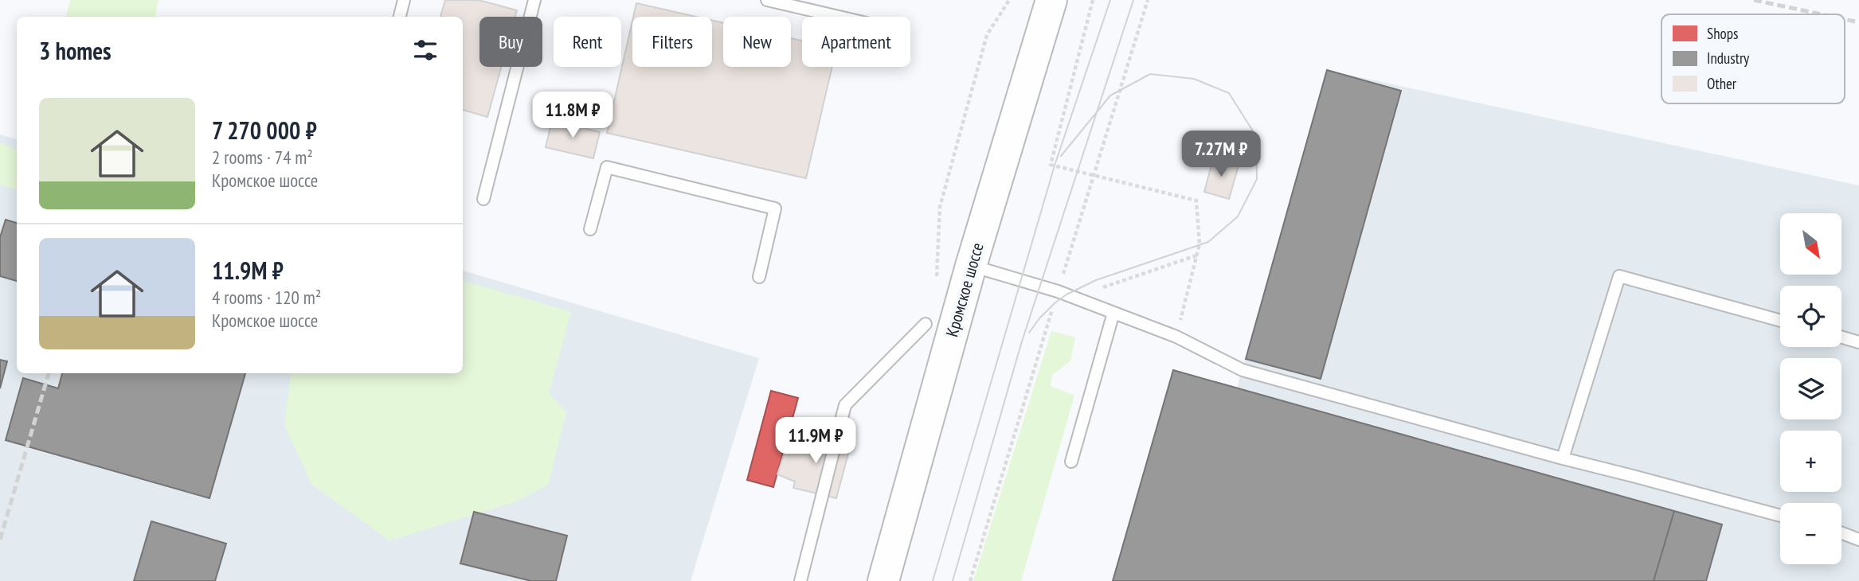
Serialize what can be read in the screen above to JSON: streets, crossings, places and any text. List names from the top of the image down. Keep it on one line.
{"streets":{"main road":["Кромское шоссе"]},"legend":["Shops","Industry","Other"],"north":"bottom right","page":{"chip":["Buy","Rent","Filters","New","Apartment"],"heading":"3 homes","list":[{"name":"7 270 000 ₽","note":"2 rooms · 74 m² · Кромское шоссе"},{"name":"11.9M ₽","note":"4 rooms · 120 m² · Кромское шоссе"}],"price":["11.8M ₽","7.27M ₽","11.9M ₽"],"map_buttons":["+","−"]}}
